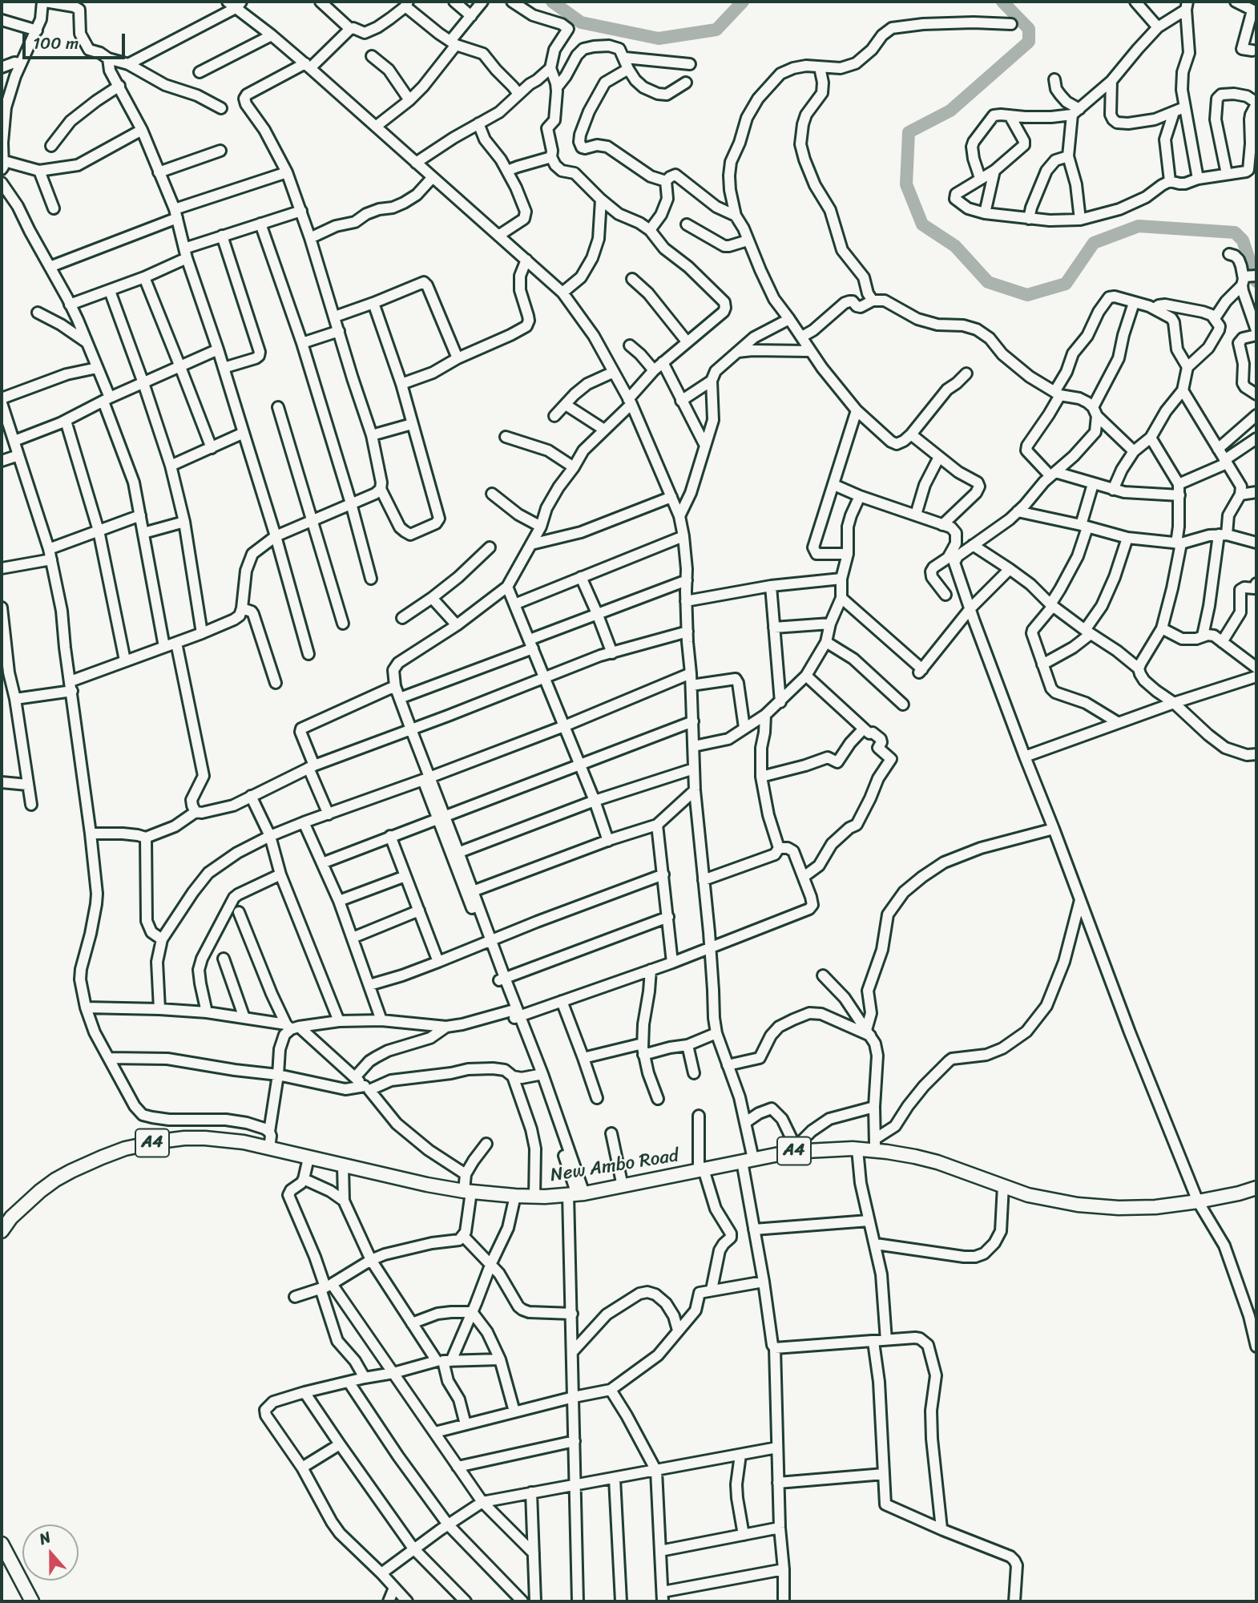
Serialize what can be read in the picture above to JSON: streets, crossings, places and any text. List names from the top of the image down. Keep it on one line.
{"streets":{"main road":["A4","New Ambo Road"]},"scale_bar":"100 m","north":"top"}
